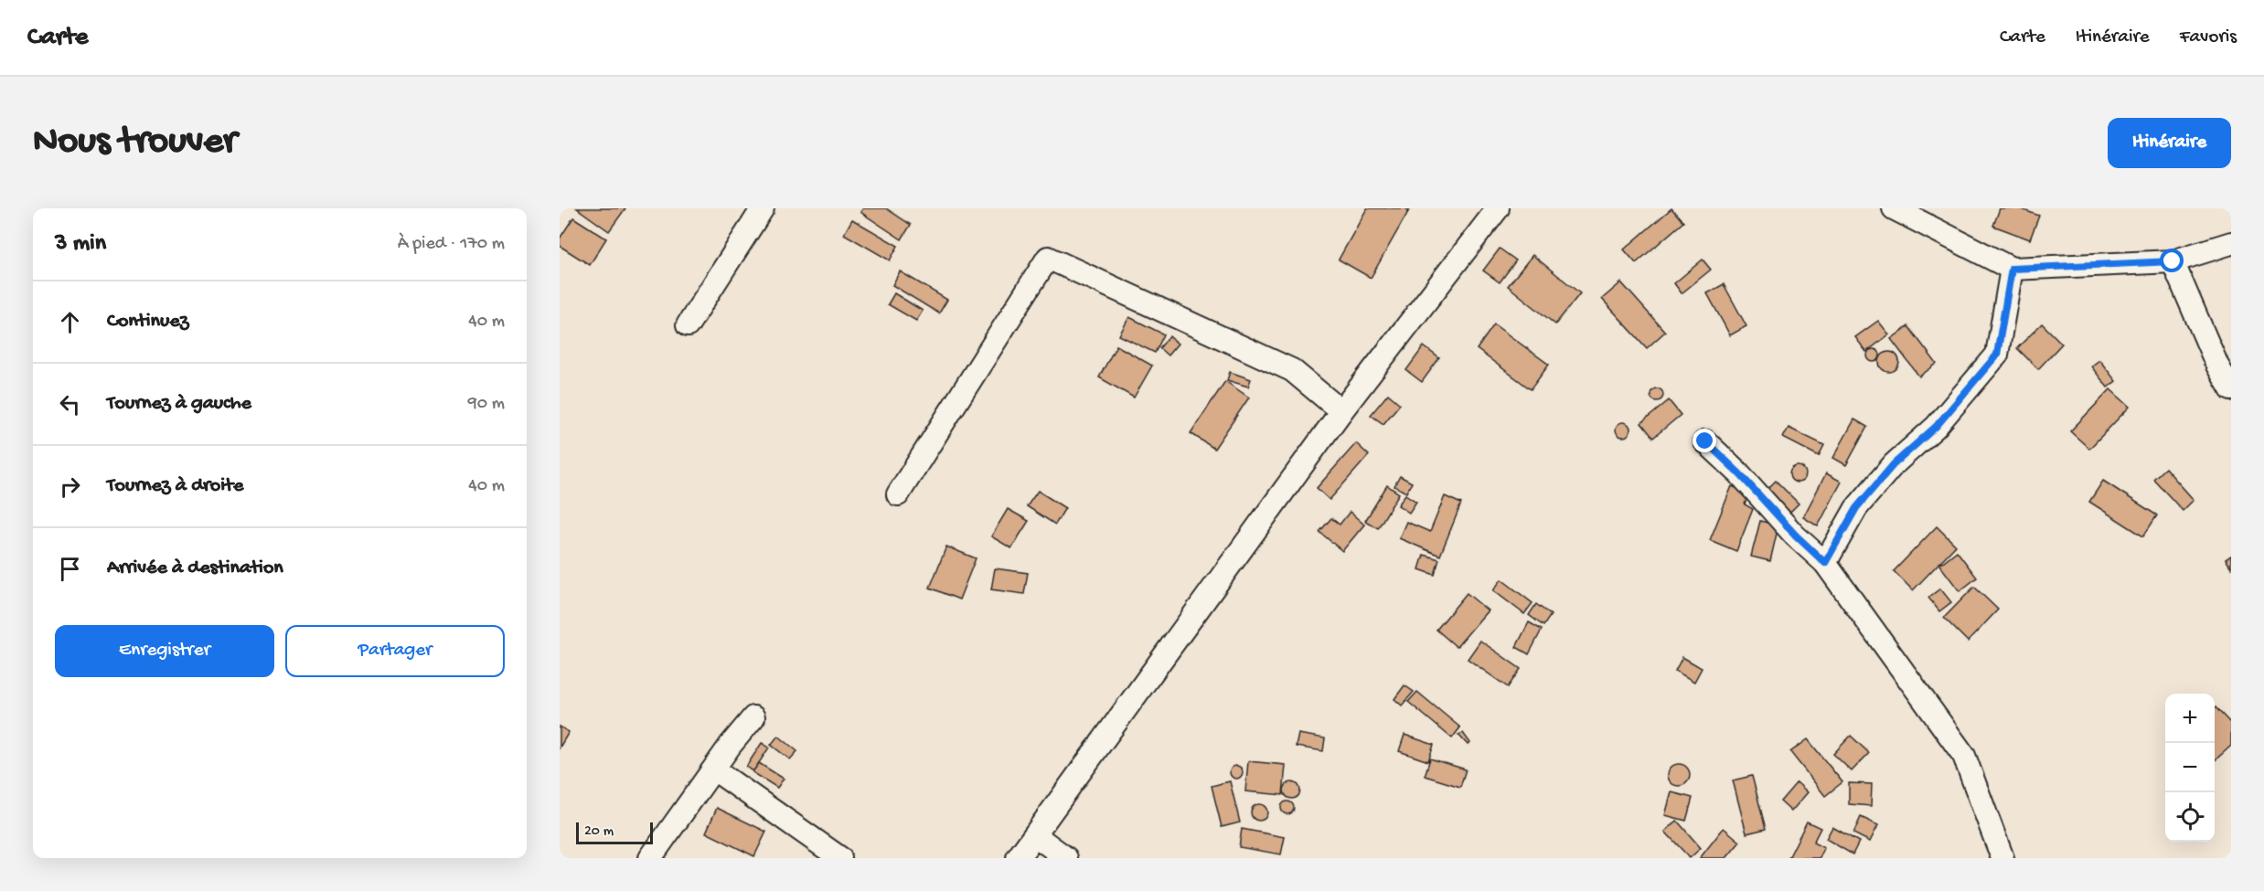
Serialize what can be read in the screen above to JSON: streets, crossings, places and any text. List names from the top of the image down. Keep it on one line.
{"scale_bar":"20 m","page":{"header":"Carte","nav":["Carte","Itinéraire","Favoris"],"buttons":["Itinéraire",["Enregistrer","Partager"]],"title":"Nous trouver","heading":["3 min","À pied · 170 m"],"list":[["Continuez","40 m"],["Tournez à gauche","90 m"],["Tournez à droite","40 m"],"Arrivée à destination"],"map_buttons":["+","−"],"scale":"20 m"}}
